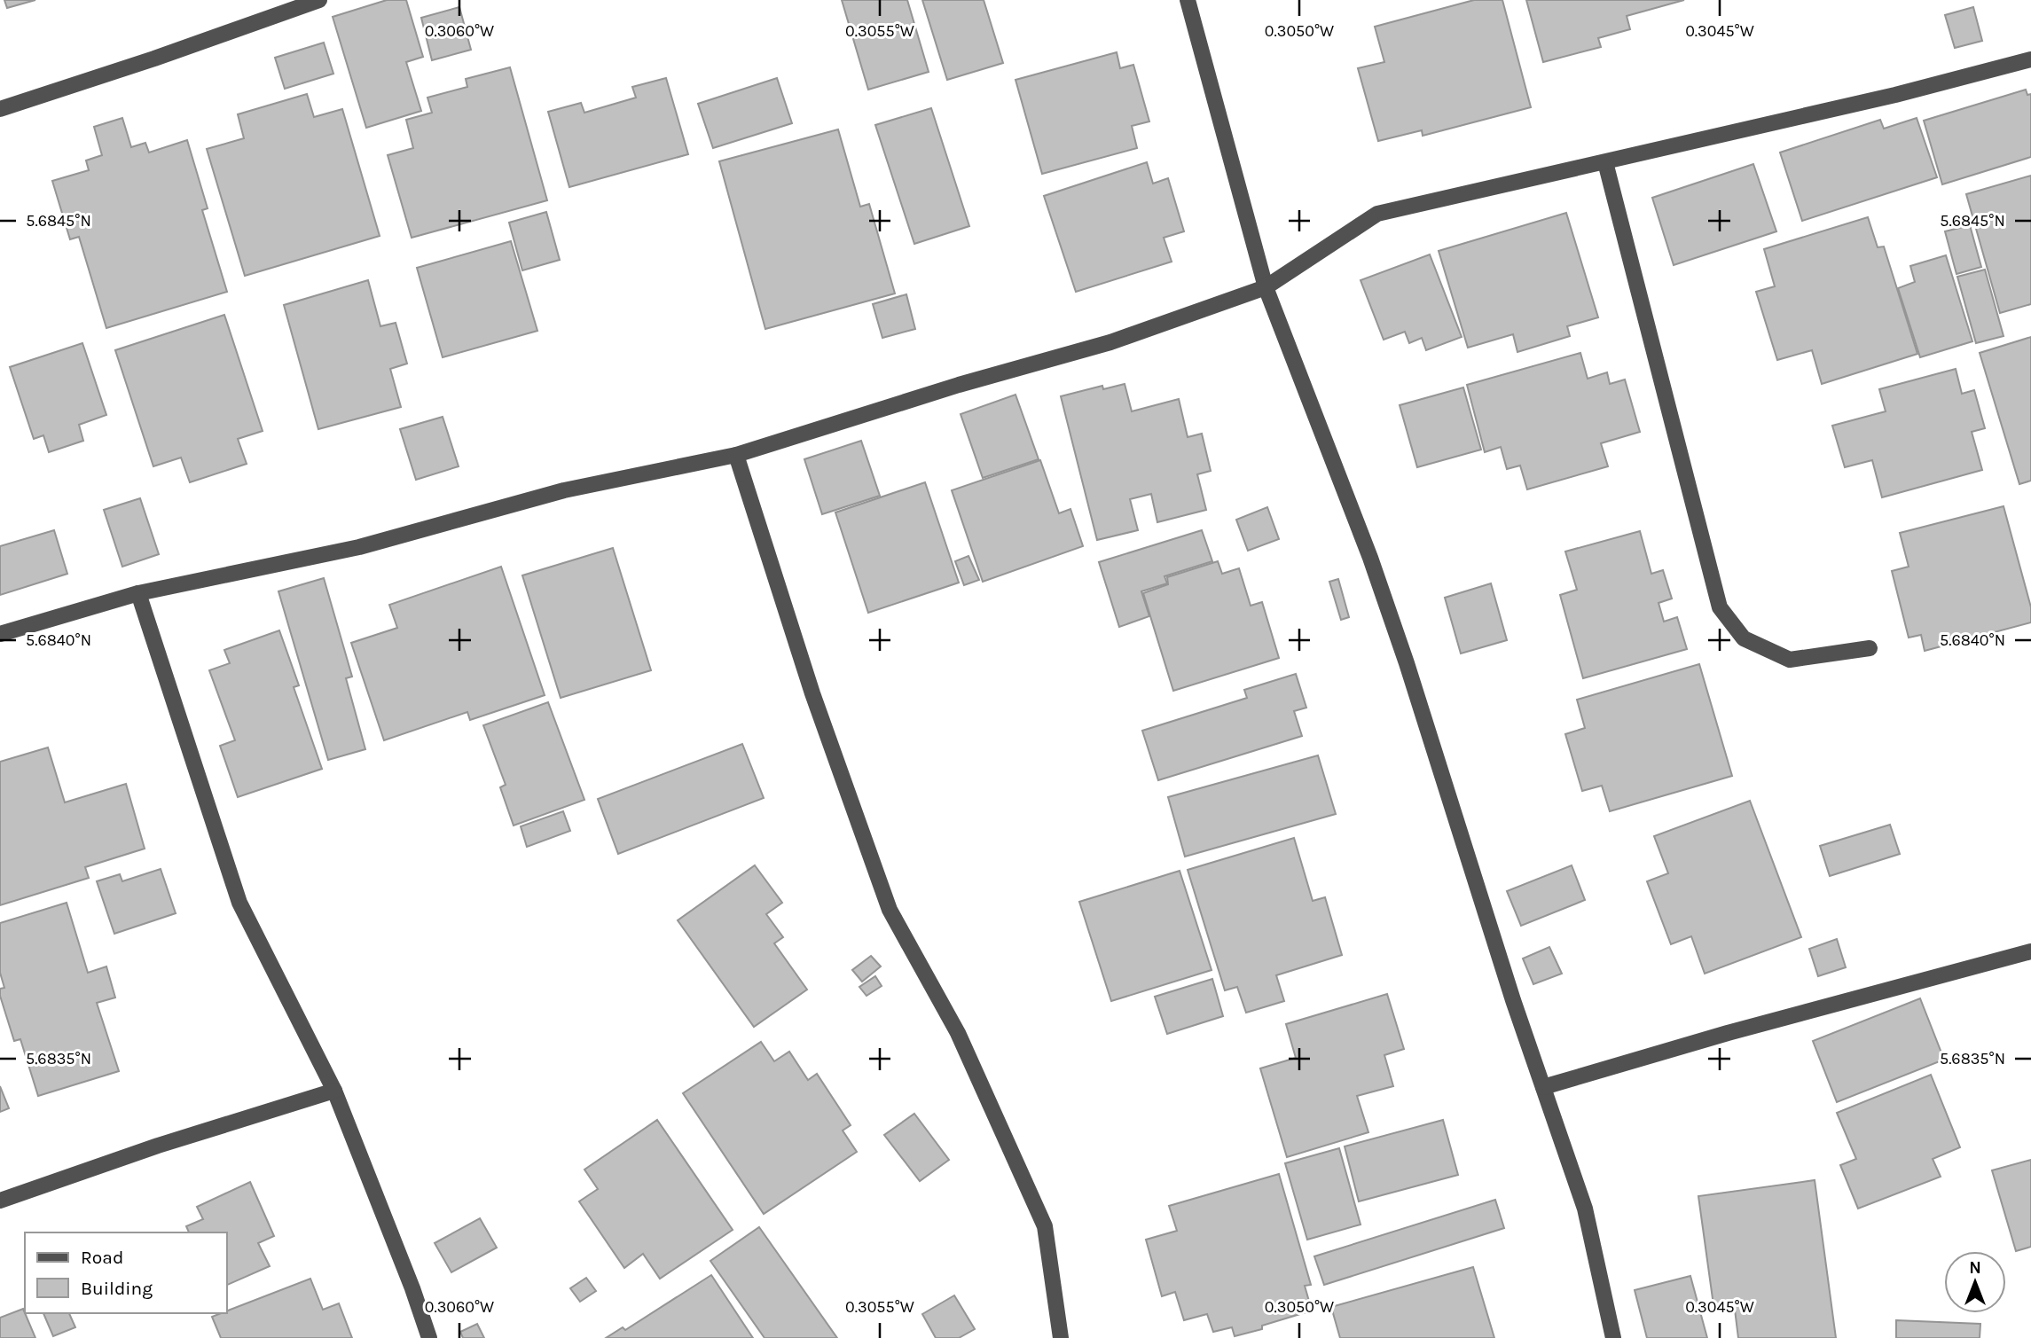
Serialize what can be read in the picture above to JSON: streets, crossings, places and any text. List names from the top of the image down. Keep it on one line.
{"legend":["Road","Building"],"north":"top","coordinates":["0.3060°W","0.3055°W","0.3050°W","0.3045°W","5.6845°N","5.6840°N","5.6835°N"]}
